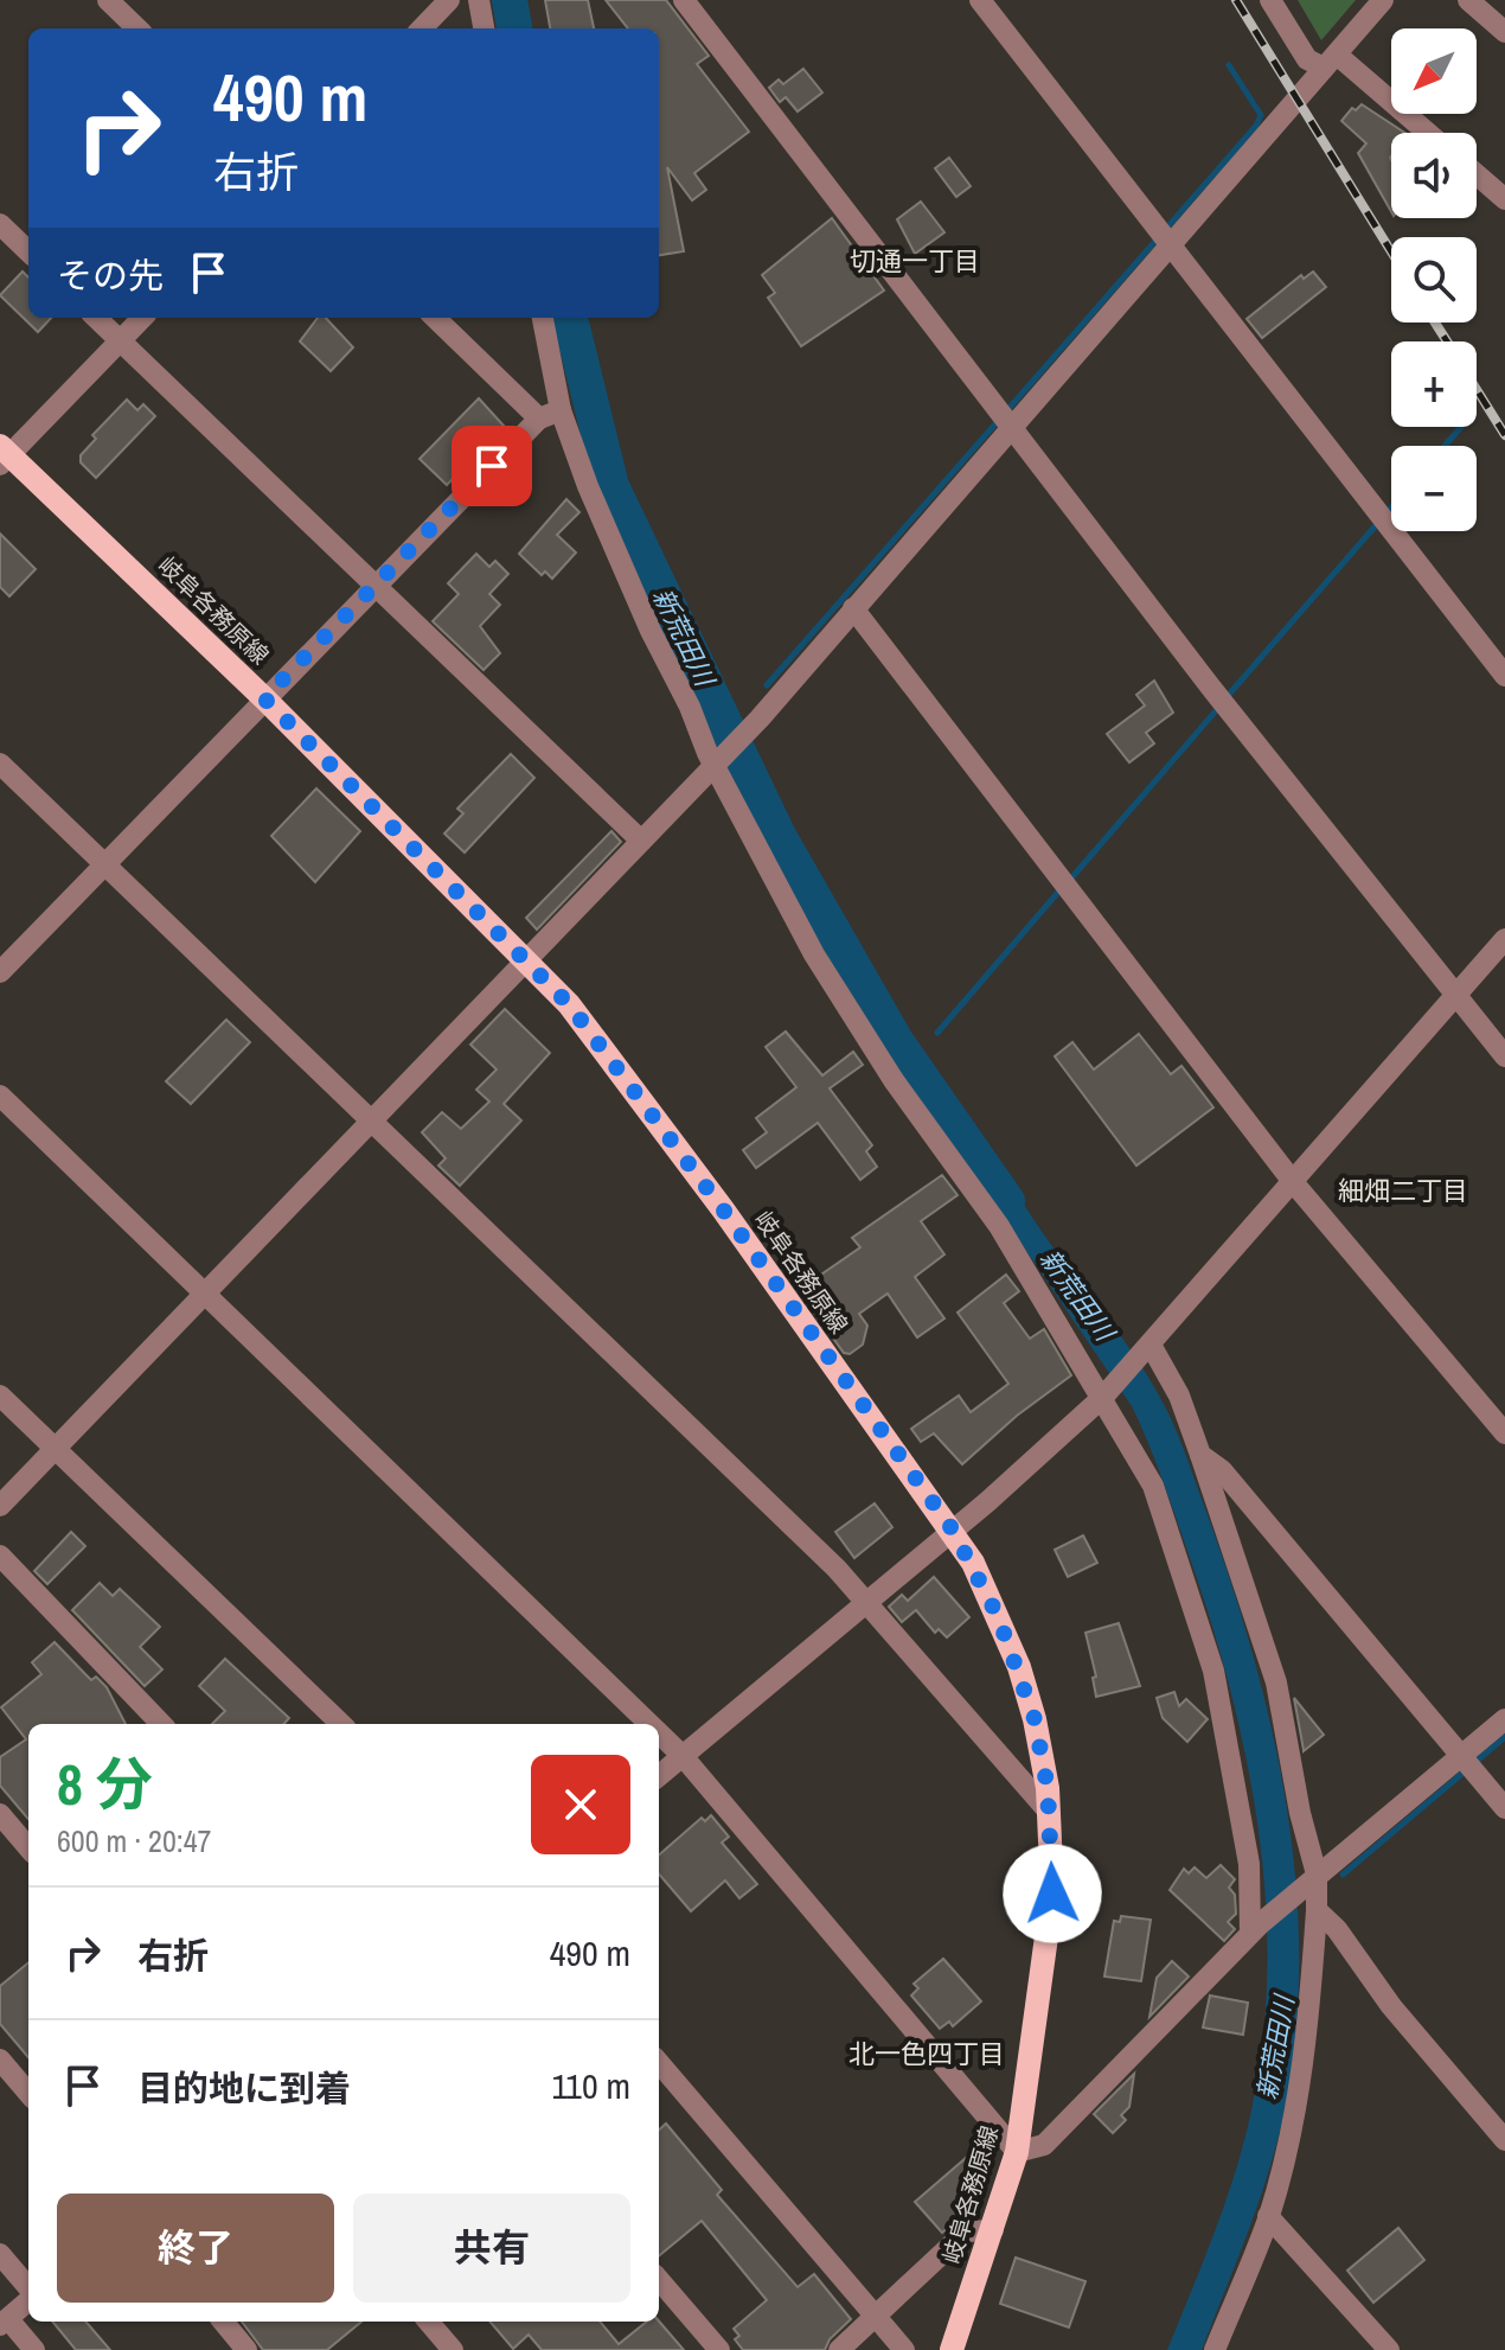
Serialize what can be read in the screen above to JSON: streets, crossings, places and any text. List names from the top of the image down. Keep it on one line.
{"streets":{"main road":["岐阜各務原線"]},"districts":["切通一丁目","細畑二丁目","北一色四丁目"],"water":["新荒田川"],"north":"bottom left","page":{"map_buttons":["+","−"],"turn":["490 m","右折"],"then":"その先","heading":["8 分","600 m · 20:47"],"list":[{"name":"右折","value":"490 m"},{"name":"目的地に到着","value":"110 m"}],"buttons":["終了","共有"]}}
